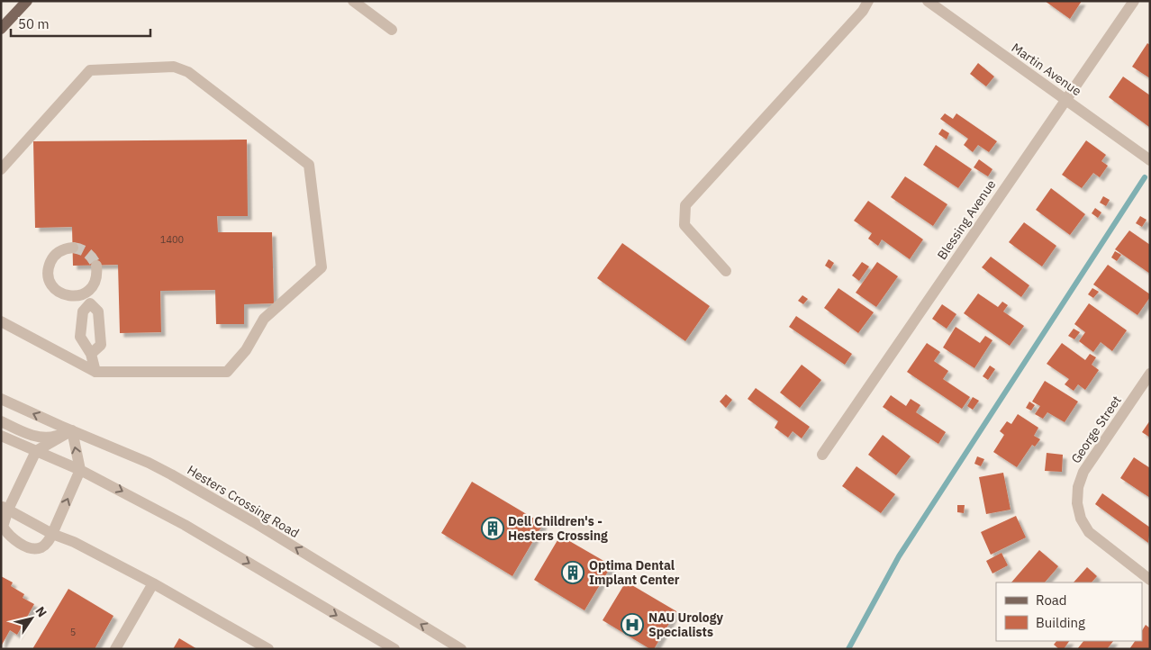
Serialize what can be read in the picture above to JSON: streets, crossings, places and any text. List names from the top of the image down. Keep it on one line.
{"streets":{"street":["Martin Avenue","Blessing Avenue","George Street","Hesters Crossing Road"]},"crossings":[["Martin Avenue","Blessing Avenue"]],"places":{"building":["Dell Children's - Hesters Crossing","Optima Dental Implant Center"],"hospital":["NAU Urology Specialists"]},"house_numbers":["1400","5"],"legend":["Road","Building"],"scale_bar":"50 m","north":"top right"}
